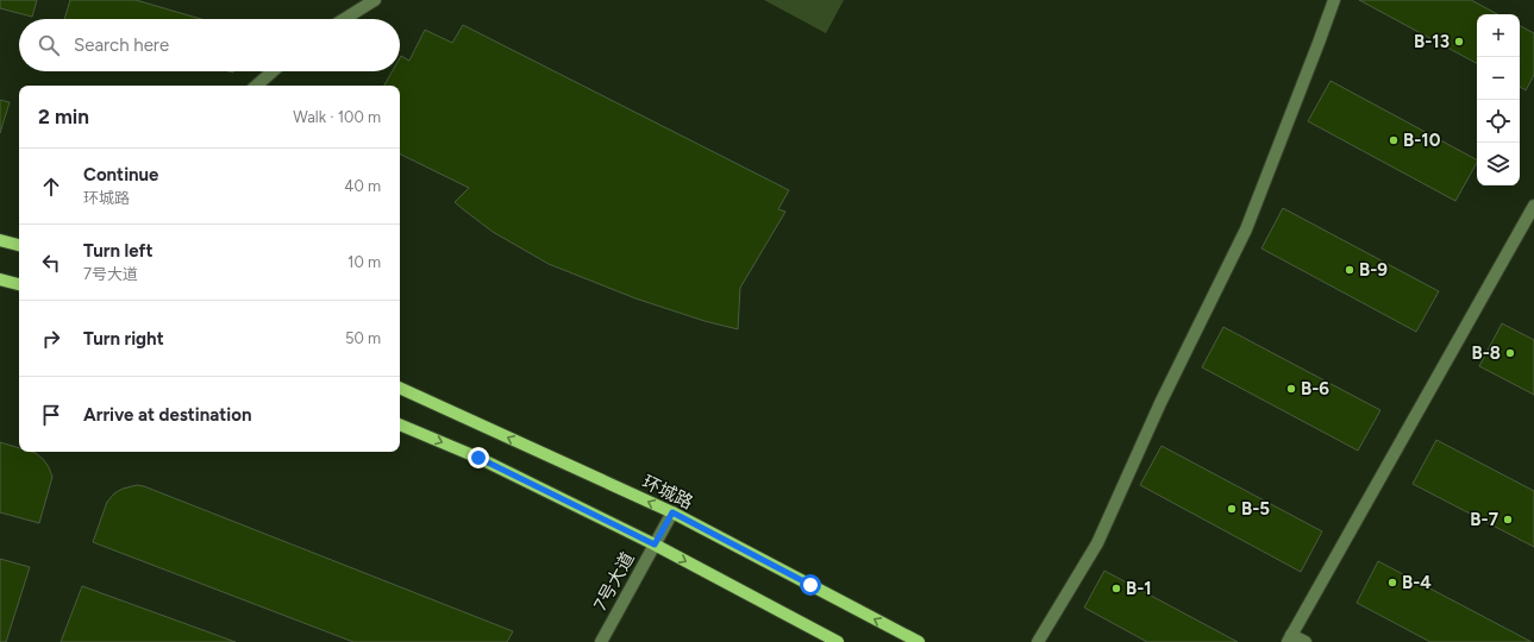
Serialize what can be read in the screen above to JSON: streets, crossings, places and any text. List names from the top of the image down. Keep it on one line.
{"streets":{"main road":["环城路"],"street":["7号大道"]},"crossings":[["环城路","7号大道"]],"places":["B-13","B-10","B-9","B-8","B-6","B-5","B-7","B-4","B-1"],"page":{"map_buttons":["+","−"],"search":"Search here","heading":["2 min","Walk · 100 m"],"list":[["Continue","环城路","40 m"],["Turn left","7号大道","10 m"],["Turn right","50 m"],"Arrive at destination"]}}
